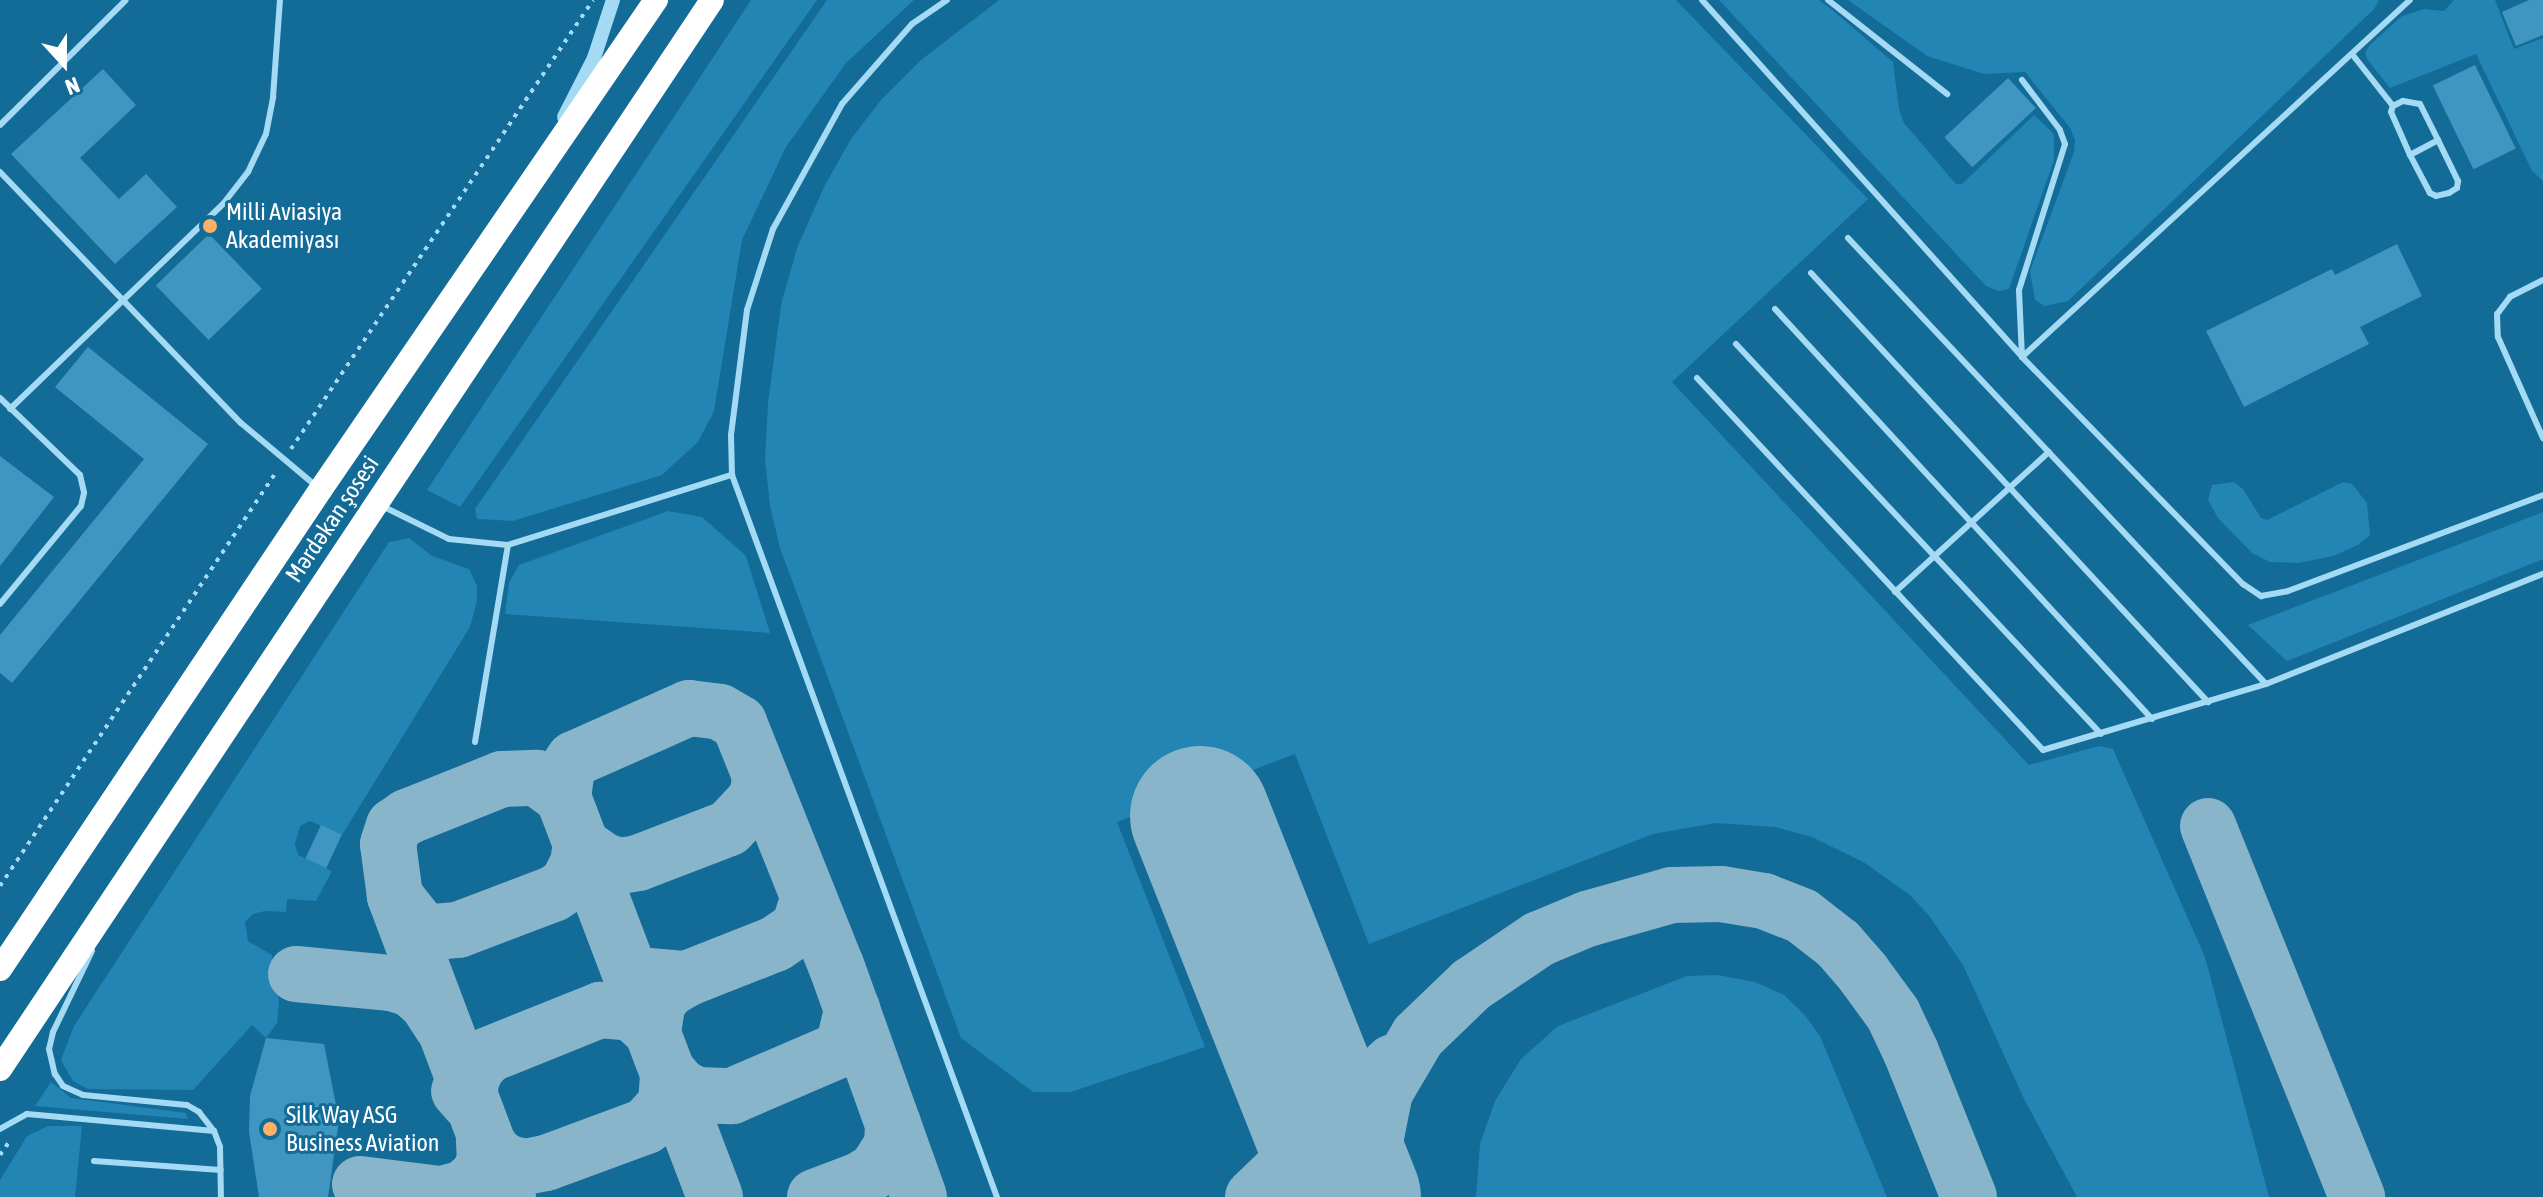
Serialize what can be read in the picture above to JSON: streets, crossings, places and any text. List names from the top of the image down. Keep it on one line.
{"streets":{"highway":["Mərdəkan şosesi"]},"places":["Milli Aviasiya Akademiyası","Silk Way ASG Business Aviation"],"north":"bottom"}
